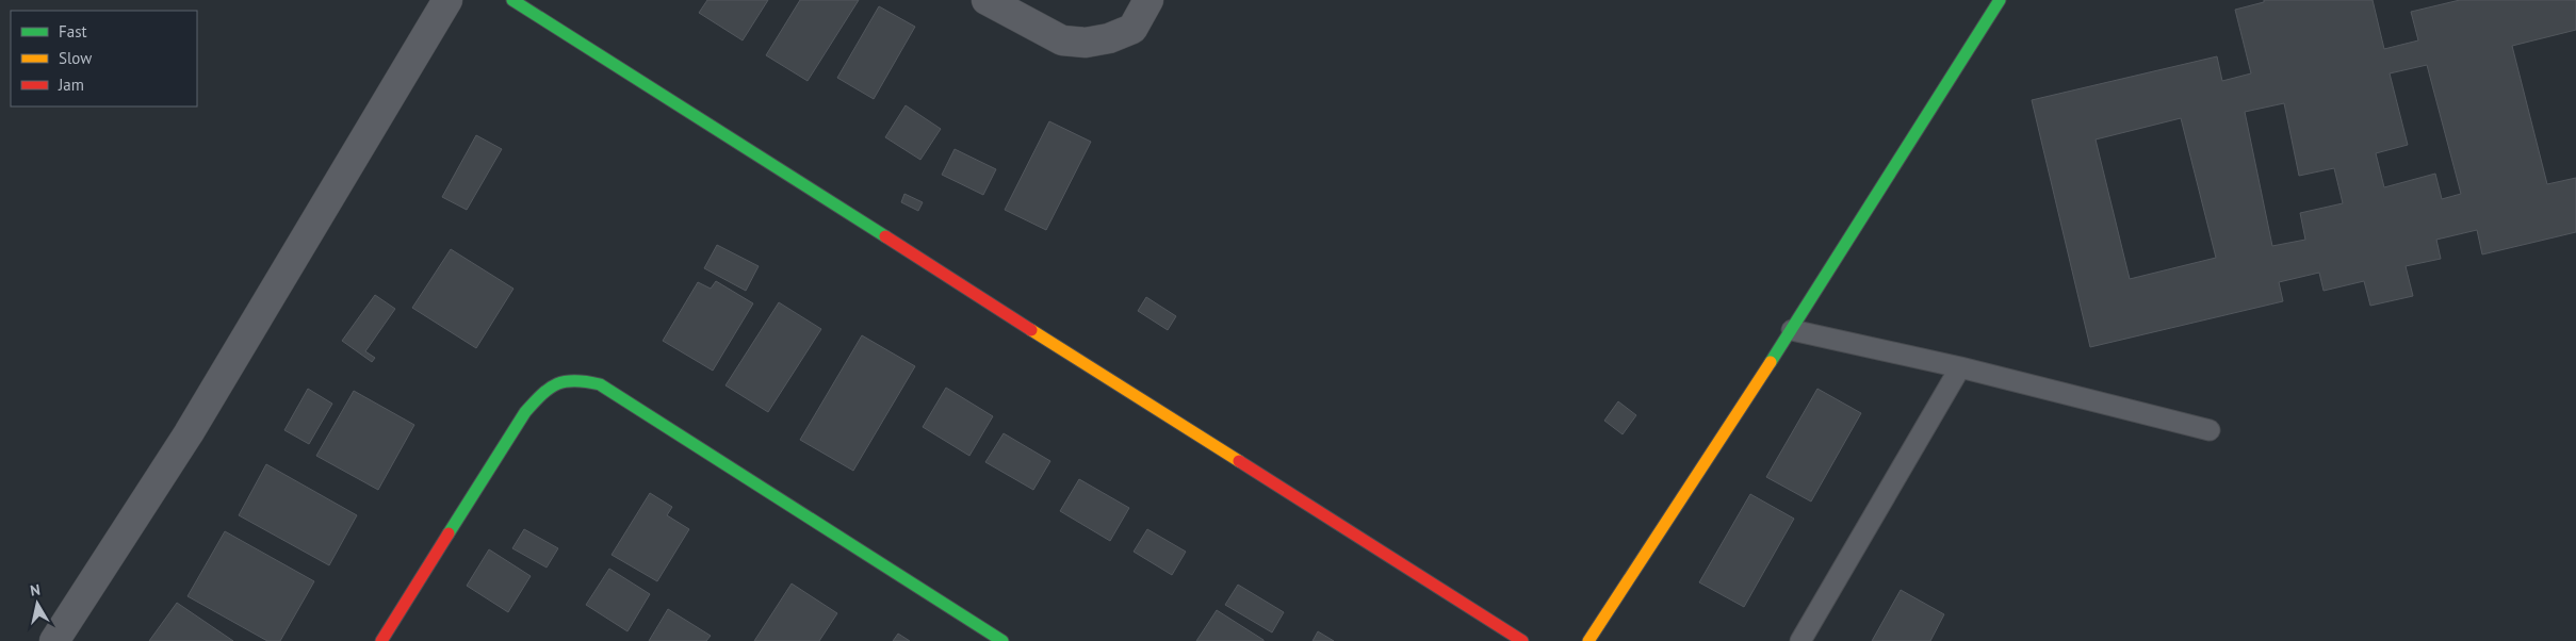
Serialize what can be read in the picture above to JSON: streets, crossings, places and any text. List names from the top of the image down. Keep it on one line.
{"legend":["Fast","Slow","Jam"],"north":"top"}
